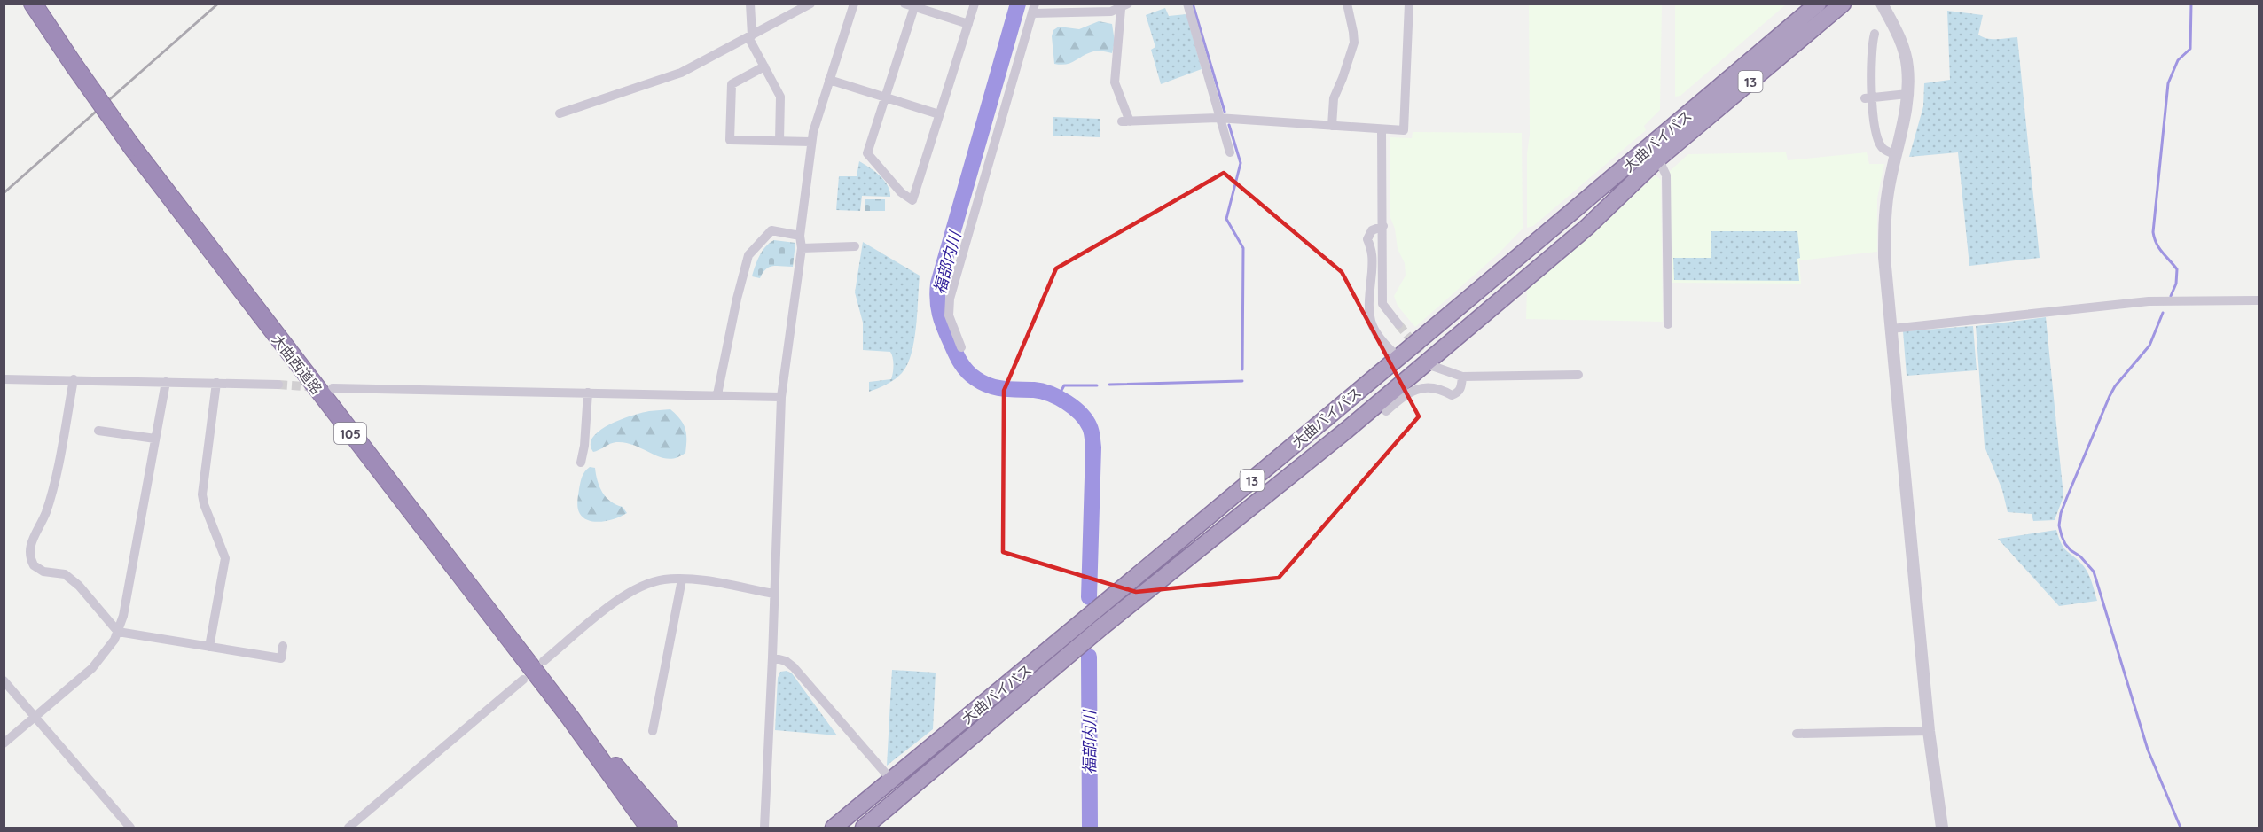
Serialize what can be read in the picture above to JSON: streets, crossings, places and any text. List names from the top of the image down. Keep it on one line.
{"streets":{"highway":["13","大曲バイパス","大曲西道路","105"]},"water":["福部内川"]}
